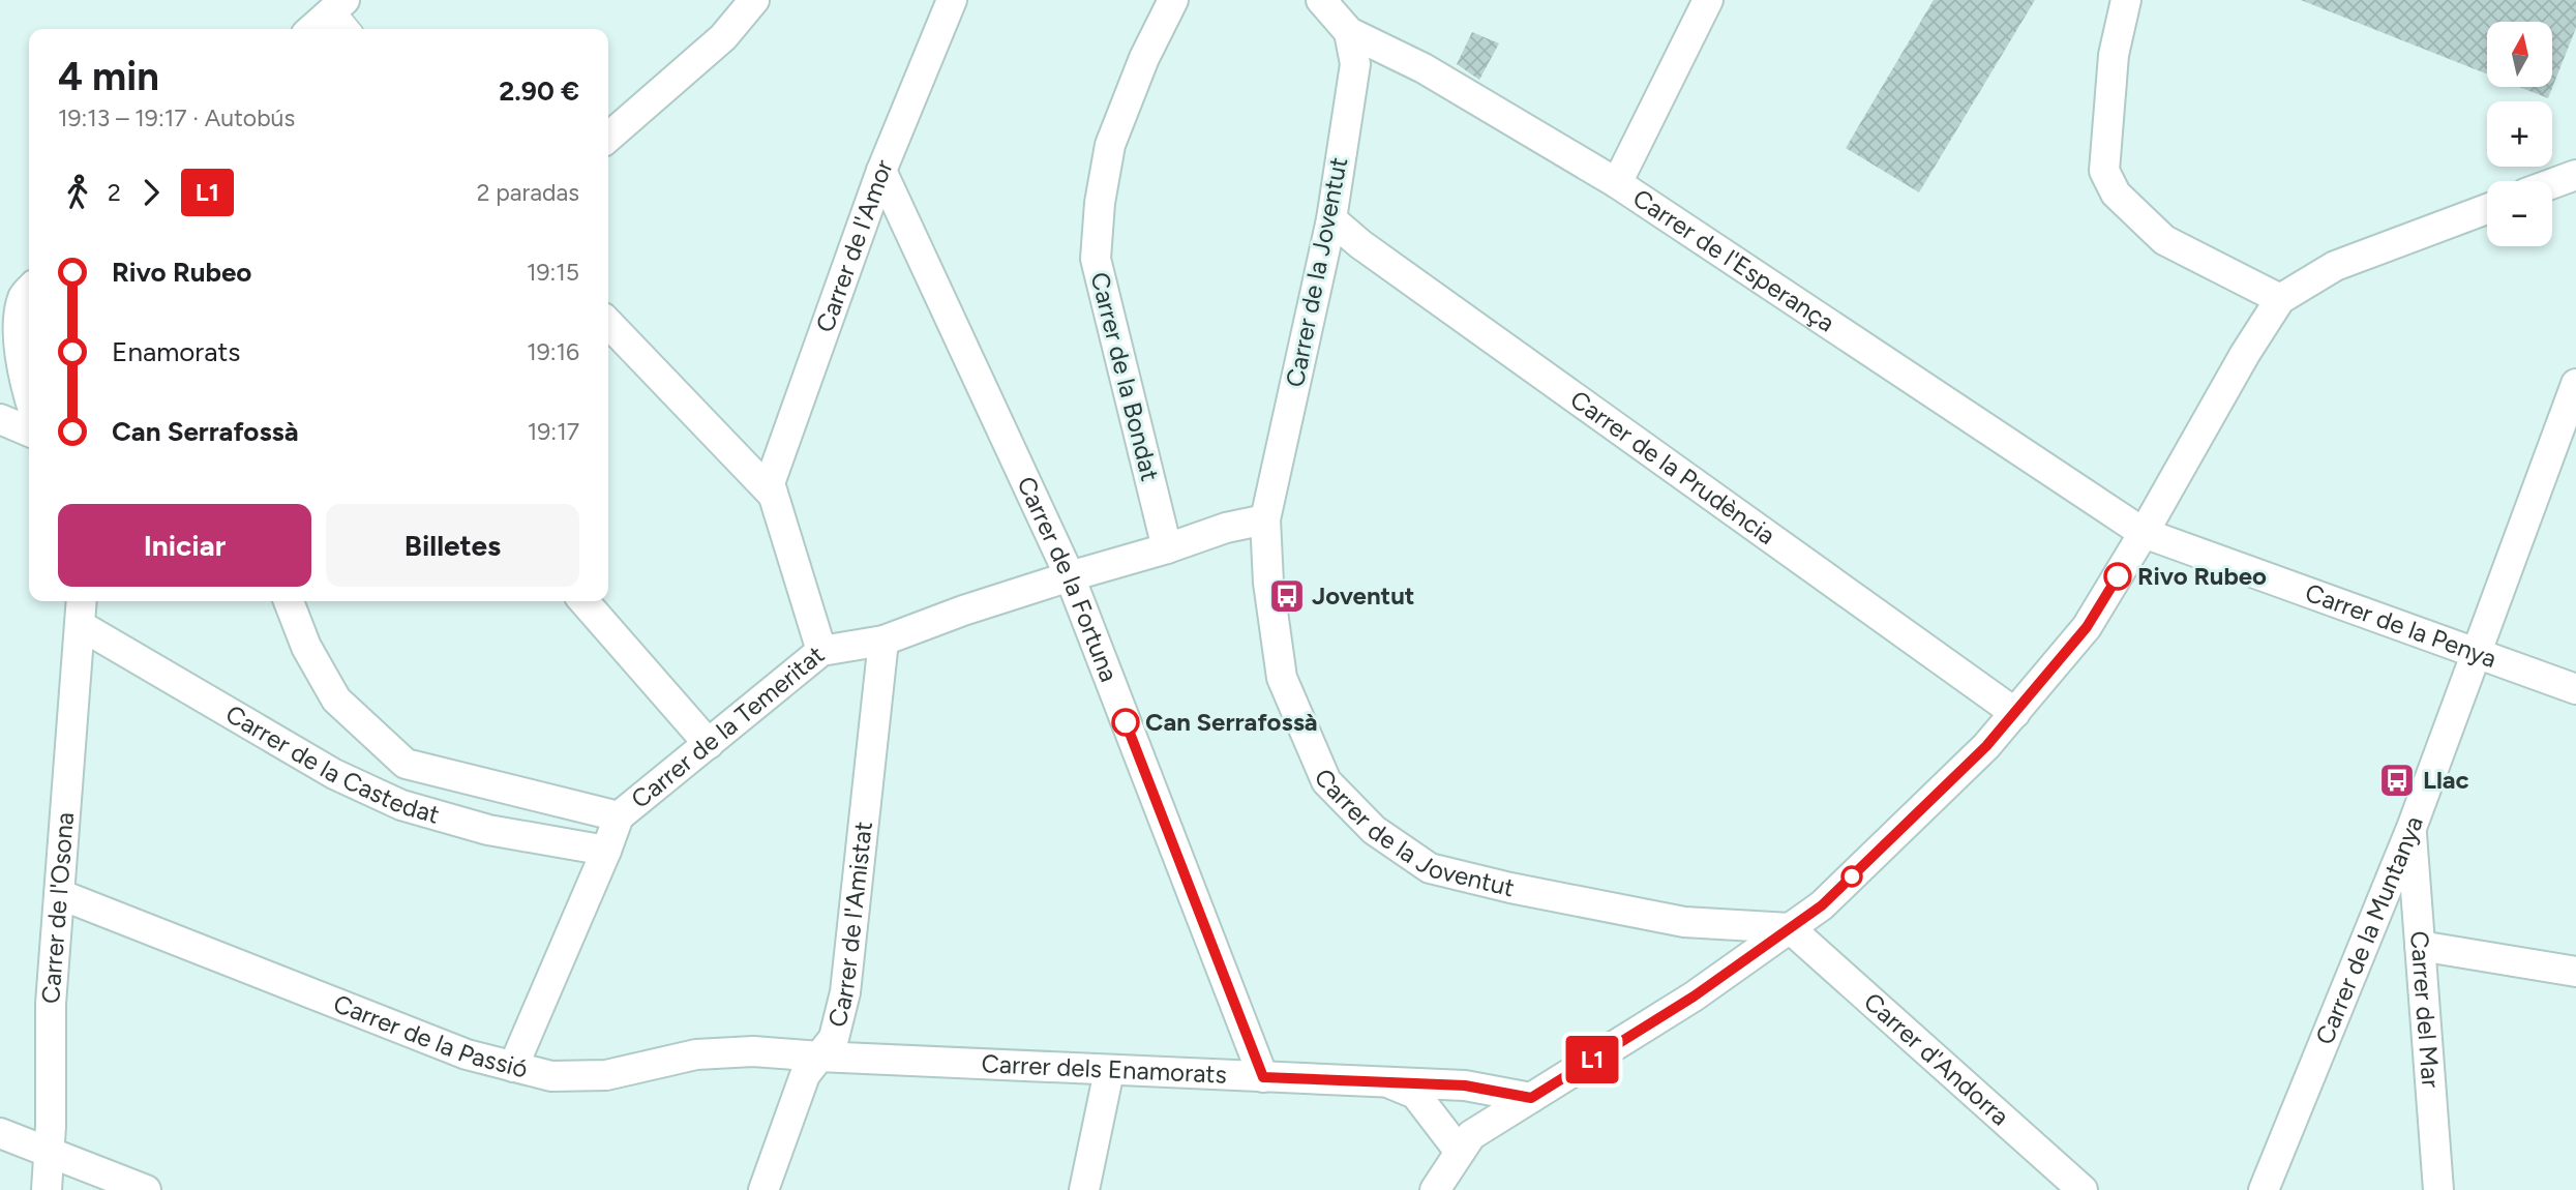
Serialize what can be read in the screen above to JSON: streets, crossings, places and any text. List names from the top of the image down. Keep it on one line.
{"streets":{"street":["Carrer de l'Amor","Carrer de l'Esperança","Carrer de la Joventut","Carrer de la Bondat","Carrer de la Prudència","Carrer de la Fortuna","Carrer de la Penya","Carrer de la Temeritat","Carrer de la Castedat","Carrer de l'Osona","Carrer de l'Amistat","Carrer de la Muntanya","Carrer del Mar","Carrer de la Passió","Carrer d'Andorra","Carrer dels Enamorats"]},"crossings":[["Carrer de l'Amor","Carrer de la Fortuna"],["Carrer de l'Esperança","Carrer de la Joventut"],["Carrer de l'Esperança","Carrer de la Penya"],["Carrer de la Joventut","Carrer de la Prudència"],["Carrer de la Joventut","Carrer de la Temeritat"],["Carrer de la Joventut","Carrer d'Andorra"],["Carrer de la Bondat","Carrer de la Temeritat"],["Carrer de la Fortuna","Carrer de la Temeritat"],["Carrer de la Fortuna","Carrer dels Enamorats"],["Carrer de la Penya","Carrer de la Muntanya"],["Carrer de la Temeritat","Carrer de la Castedat"],["Carrer de la Temeritat","Carrer de l'Amistat"],["Carrer de la Temeritat","Carrer de la Passió"],["Carrer de la Castedat","Carrer de l'Osona"],["Carrer de l'Osona","Carrer de la Passió"],["Carrer de l'Amistat","Carrer de la Passió"],["Carrer de l'Amistat","Carrer dels Enamorats"],["Carrer de la Muntanya","Carrer del Mar"],["Carrer de la Passió","Carrer dels Enamorats"]],"places":{"other":["Rivo Rubeo","Can Serrafossà"],"bus stop":["Joventut","Llac"]},"lines":["bus line L1"],"north":"top","page":{"on_map":"L1","map_buttons":["+","−"],"heading":["4 min","19:13 – 19:17 · Autobús","2.90 €"],"legs":["2","L1","2 paradas"],"list":[{"name":"Rivo Rubeo","value":"19:15"},{"name":"Enamorats","value":"19:16"},{"name":"Can Serrafossà","value":"19:17"}],"buttons":["Iniciar","Billetes"]}}
